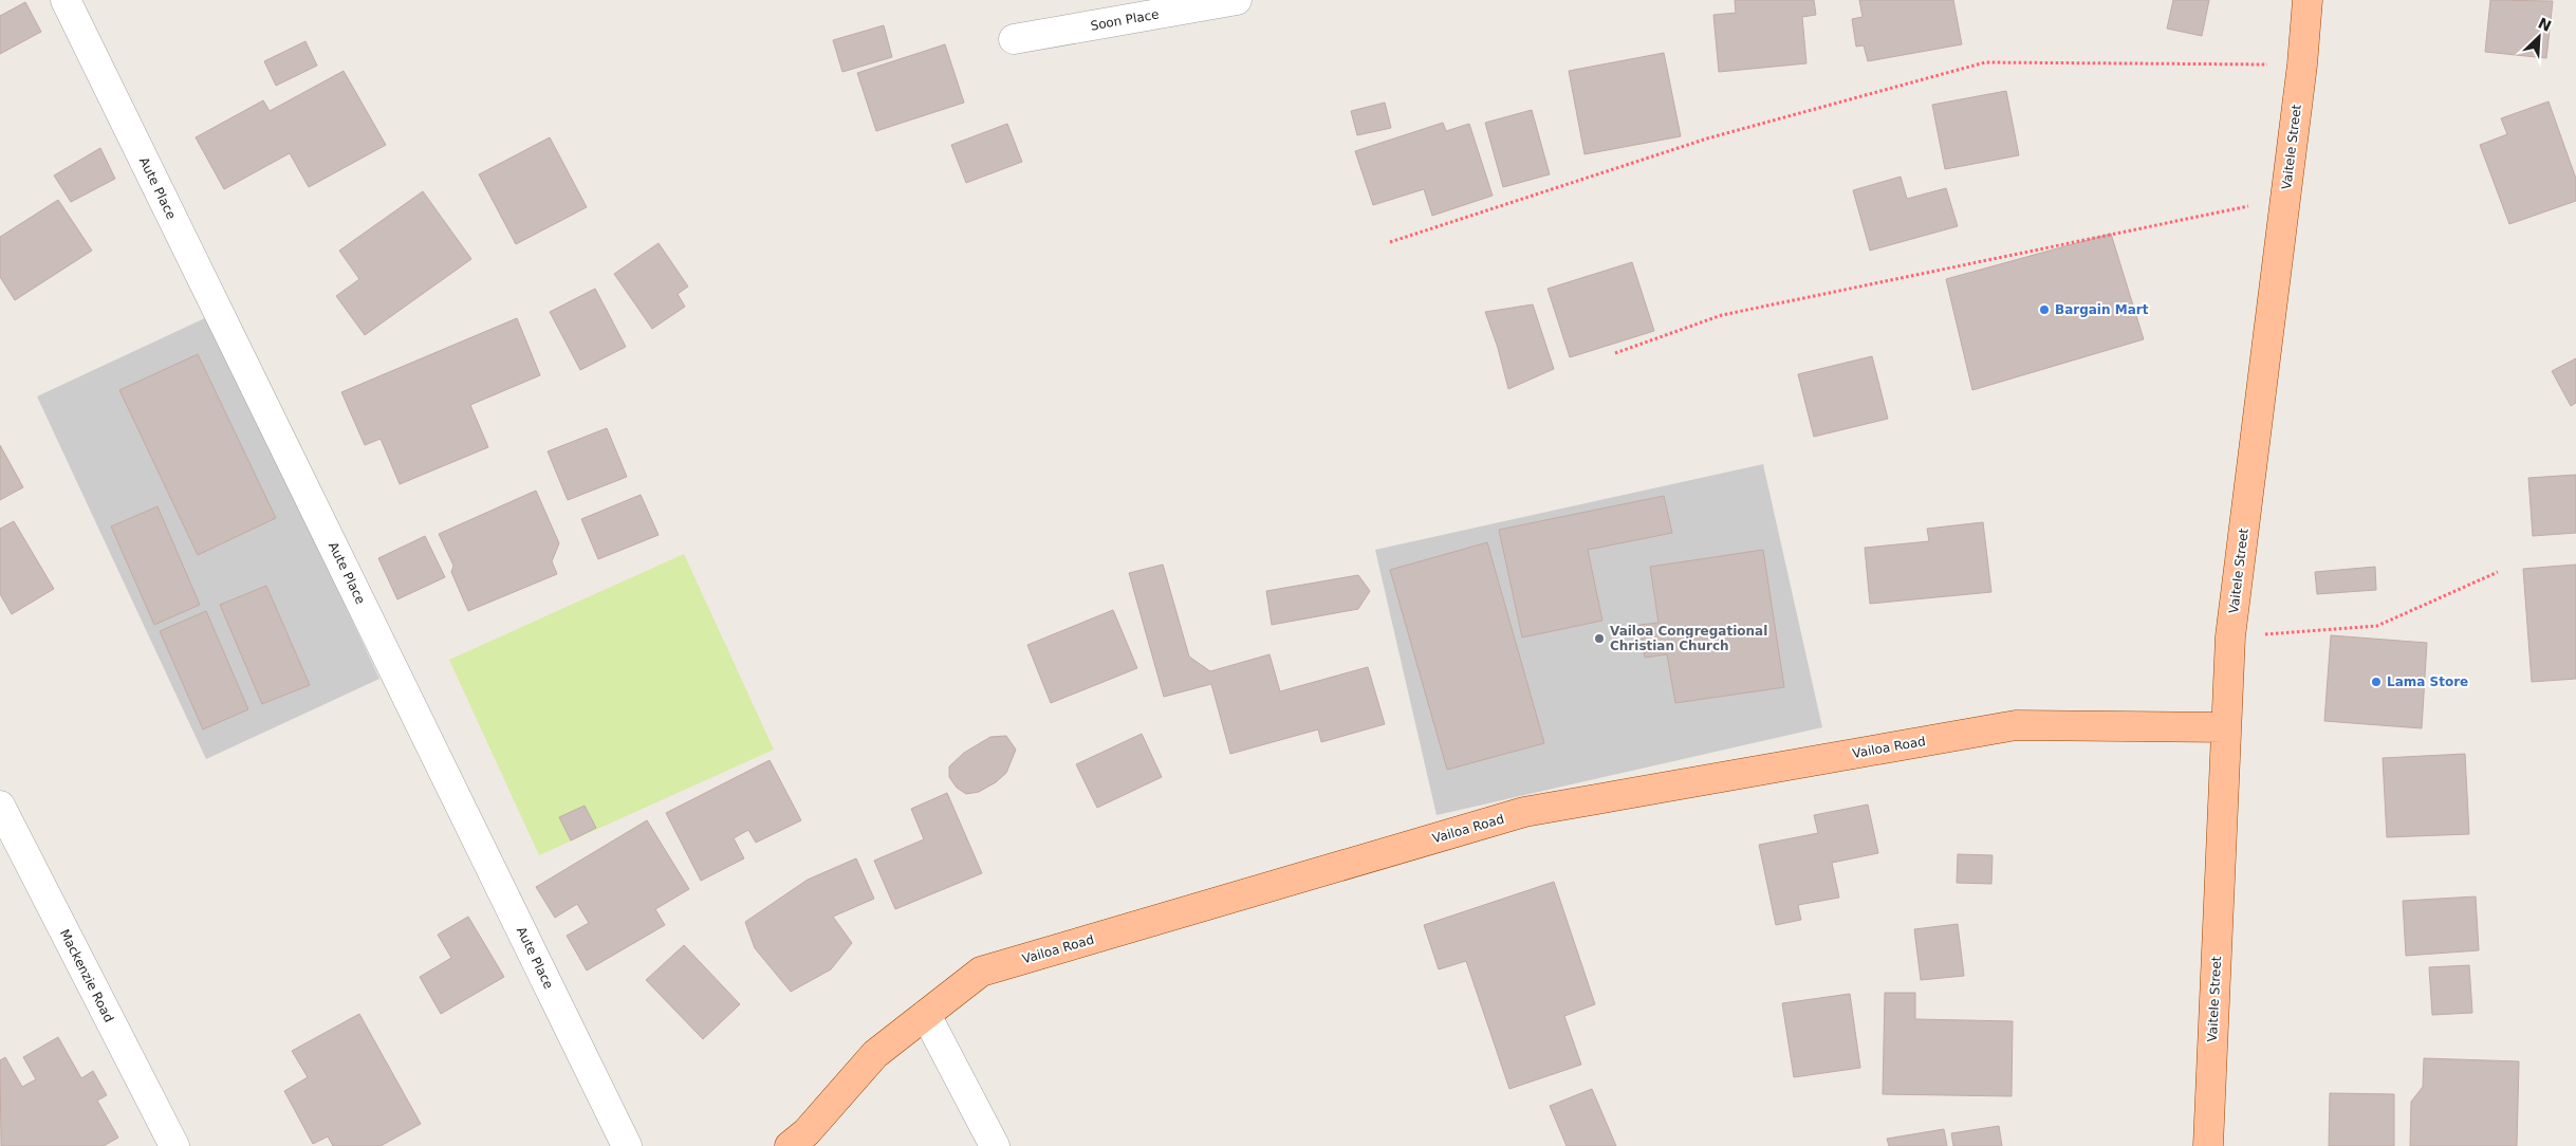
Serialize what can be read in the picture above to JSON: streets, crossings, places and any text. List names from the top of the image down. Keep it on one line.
{"streets":{"main road":["Vaitele Street","Vailoa Road"],"street":["Soon Place","Aute Place","Mackenzie Road"]},"crossings":[["Vaitele Street","Vailoa Road"]],"places":["Bargain Mart","Vailoa Congregational Christian Church","Lama Store"],"north":"top right"}
